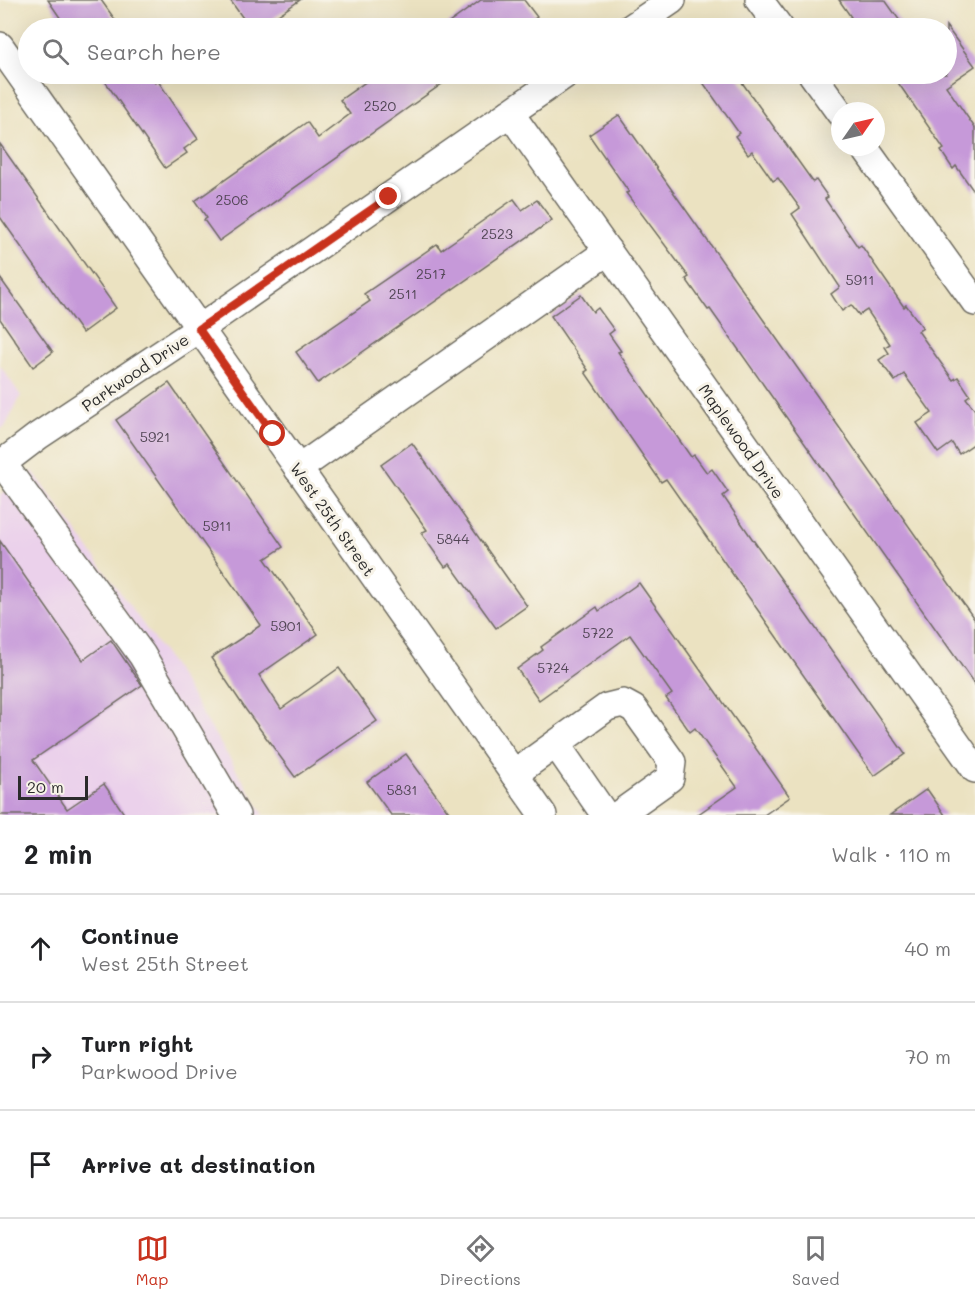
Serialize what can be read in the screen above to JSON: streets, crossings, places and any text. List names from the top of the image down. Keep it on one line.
{"streets":{"street":["Parkwood Drive","Maplewood Drive","West 25th Street"]},"crossings":[["Parkwood Drive","Maplewood Drive"],["Parkwood Drive","West 25th Street"]],"house_numbers":["2520","2506","2523","2517","5911","2511","5921","5911","5844","5901","5722","5724","5831"],"scale_bar":"20 m","north":"top right","page":{"search":"Search here","scale":"20 m","heading":["2 min","Walk · 110 m"],"list":[["Continue","West 25th Street","40 m"],["Turn right","Parkwood Drive","70 m"],"Arrive at destination"],"nav":["Map","Directions","Saved"]}}
